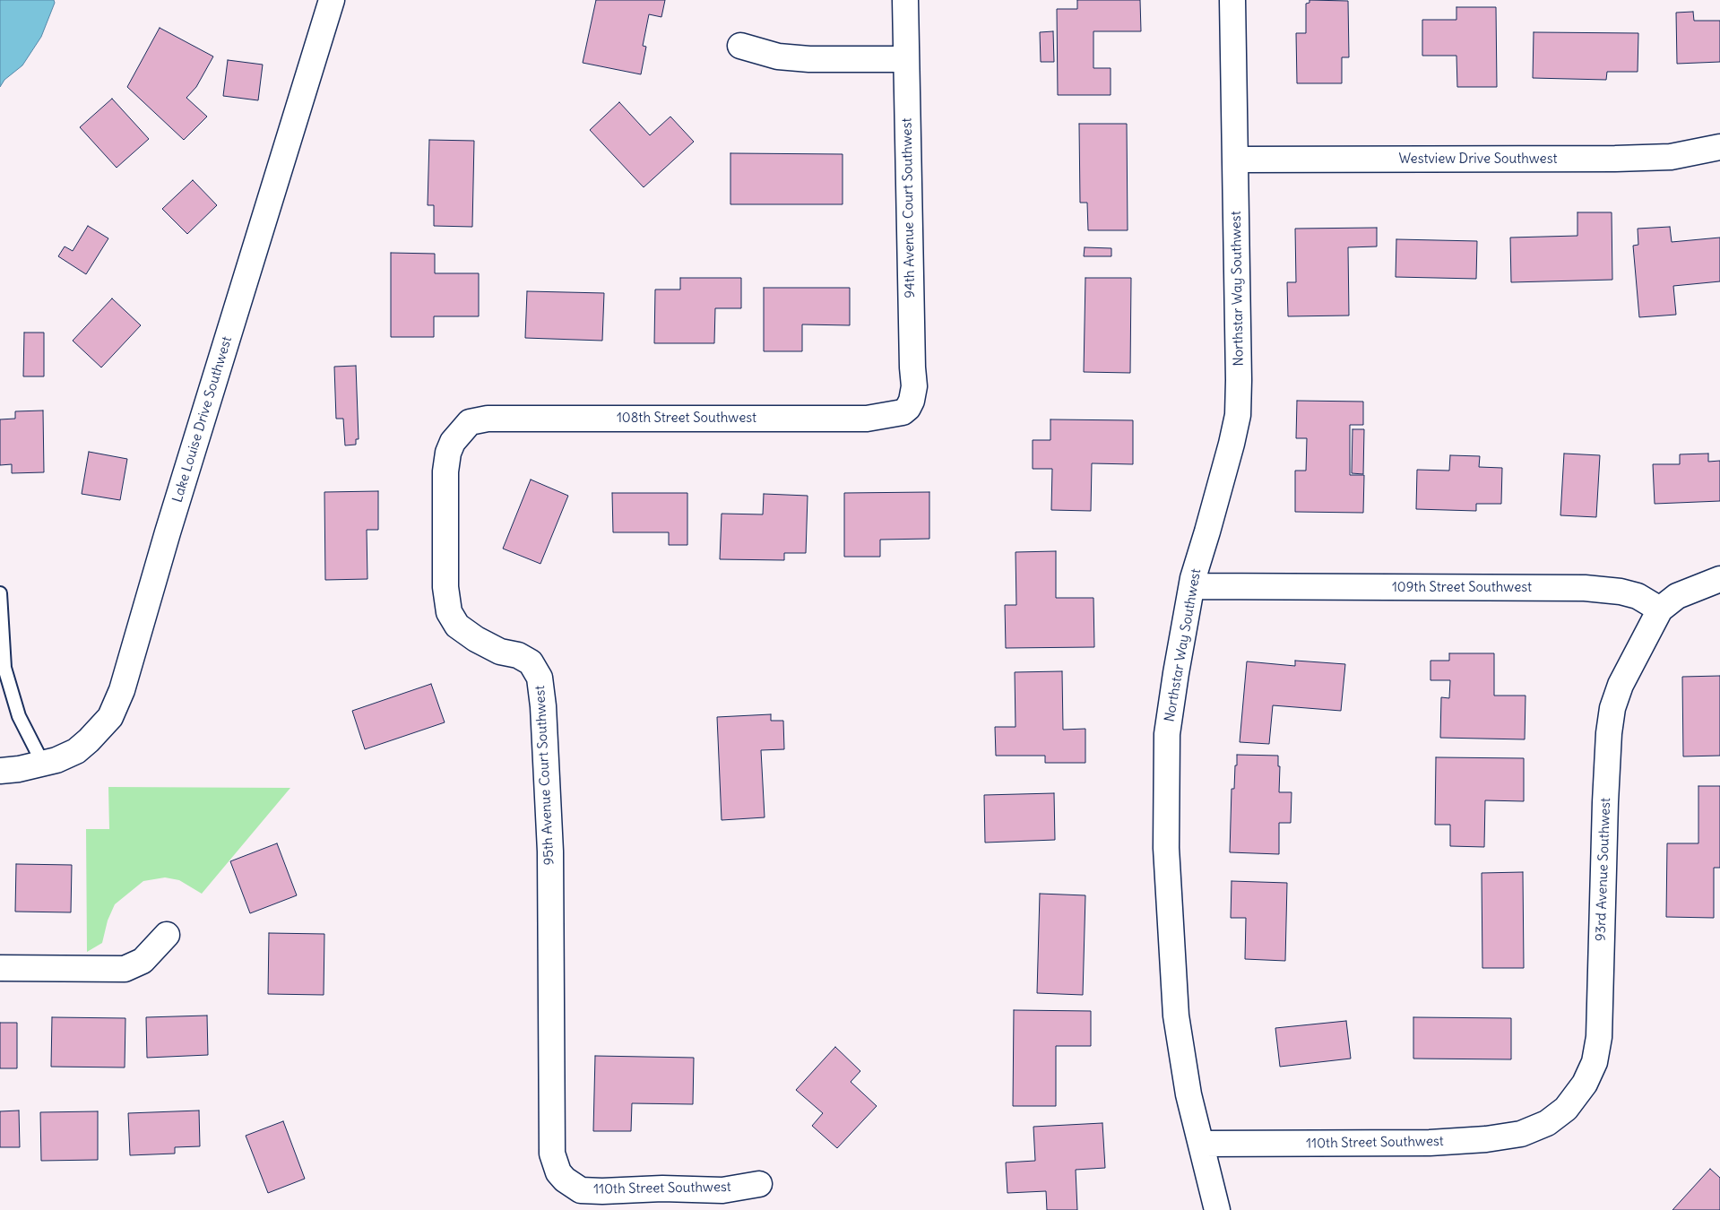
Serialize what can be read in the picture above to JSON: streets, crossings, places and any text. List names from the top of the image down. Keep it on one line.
{"streets":{"street":["Westview Drive Southwest","94th Avenue Court Southwest","Northstar Way Southwest","108th Street Southwest","Lake Louise Drive Southwest","109th Street Southwest","95th Avenue Court Southwest","93rd Avenue Southwest","110th Street Southwest"]},"crossings":[["Westview Drive Southwest","Northstar Way Southwest"],["94th Avenue Court Southwest","108th Street Southwest"],["Northstar Way Southwest","109th Street Southwest"],["Northstar Way Southwest","110th Street Southwest"],["108th Street Southwest","95th Avenue Court Southwest"],["109th Street Southwest","93rd Avenue Southwest"],["95th Avenue Court Southwest","110th Street Southwest"],["93rd Avenue Southwest","110th Street Southwest"]]}
